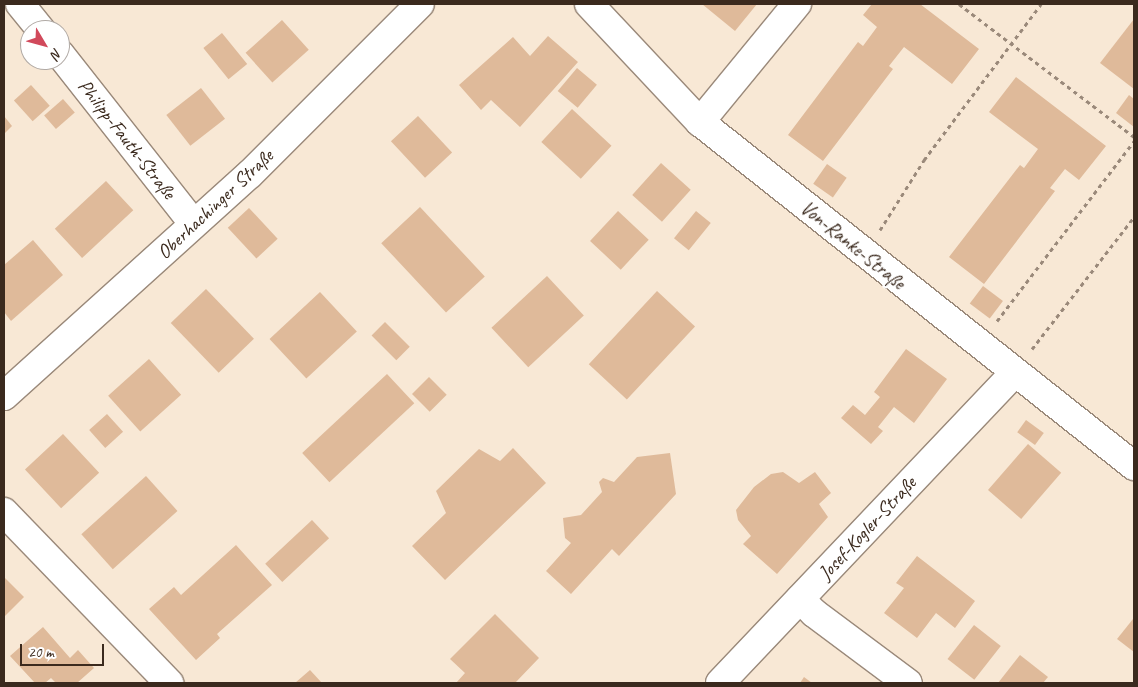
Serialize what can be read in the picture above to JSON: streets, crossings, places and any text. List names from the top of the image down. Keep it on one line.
{"streets":{"street":["Philipp-Fauth-Straße","Oberhachinger Straße","Von-Ranke-Straße","Josef-Kogler-Straße"]},"crossings":[["Philipp-Fauth-Straße","Oberhachinger Straße"],["Von-Ranke-Straße","Josef-Kogler-Straße"]],"scale_bar":"20 m","north":"bottom right"}
